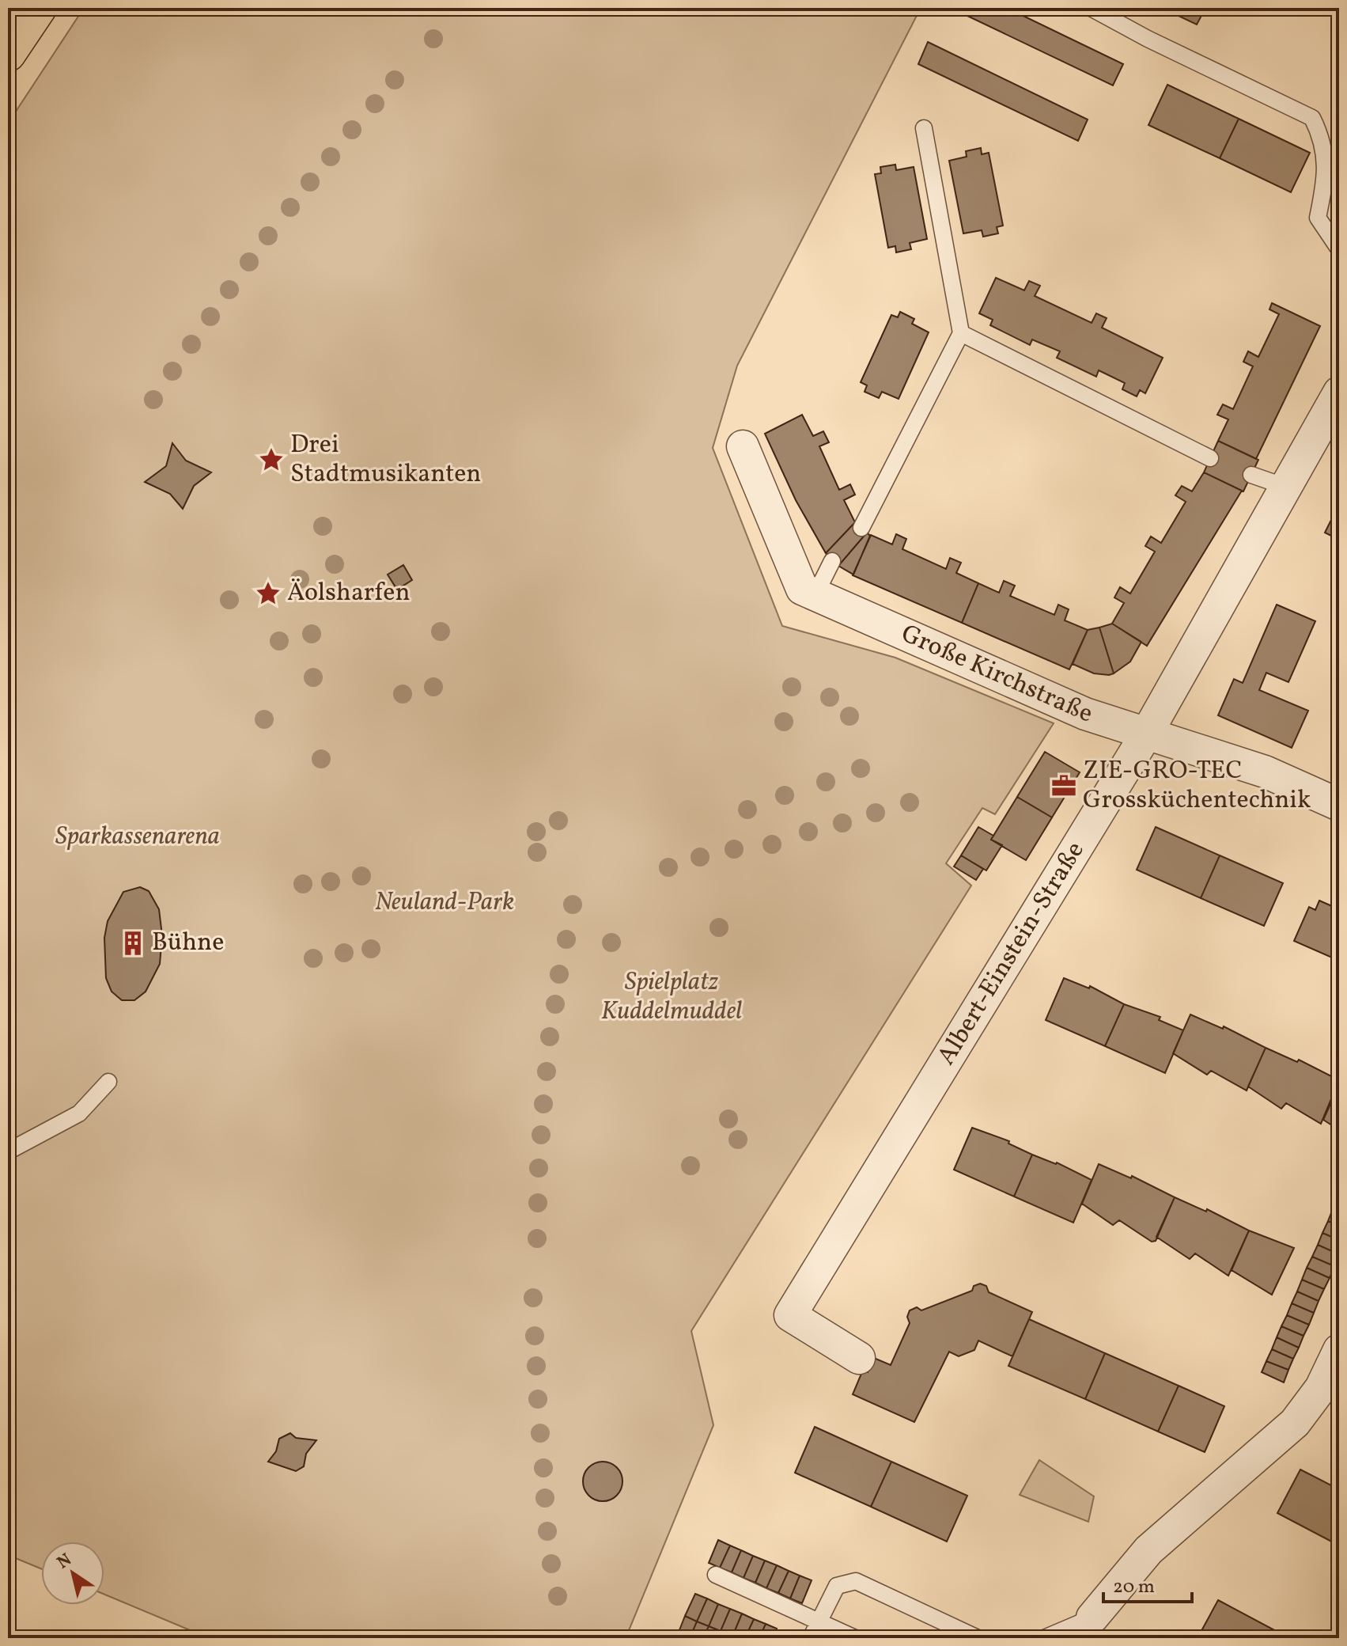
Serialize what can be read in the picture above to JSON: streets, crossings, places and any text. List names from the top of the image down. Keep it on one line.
{"streets":{"street":["Große Kirchstraße","Albert-Einstein-Straße"]},"crossings":[["Große Kirchstraße","Albert-Einstein-Straße"]],"parks":["Sparkassenarena","Neuland-Park","Spielplatz Kuddelmuddel"],"places":{"place":["Drei Stadtmusikanten","Äolsharfen"],"office":["ZIE-GRO-TEC Grossküchentechnik"],"building":["Bühne"]},"scale_bar":"20 m","north":"top left"}
